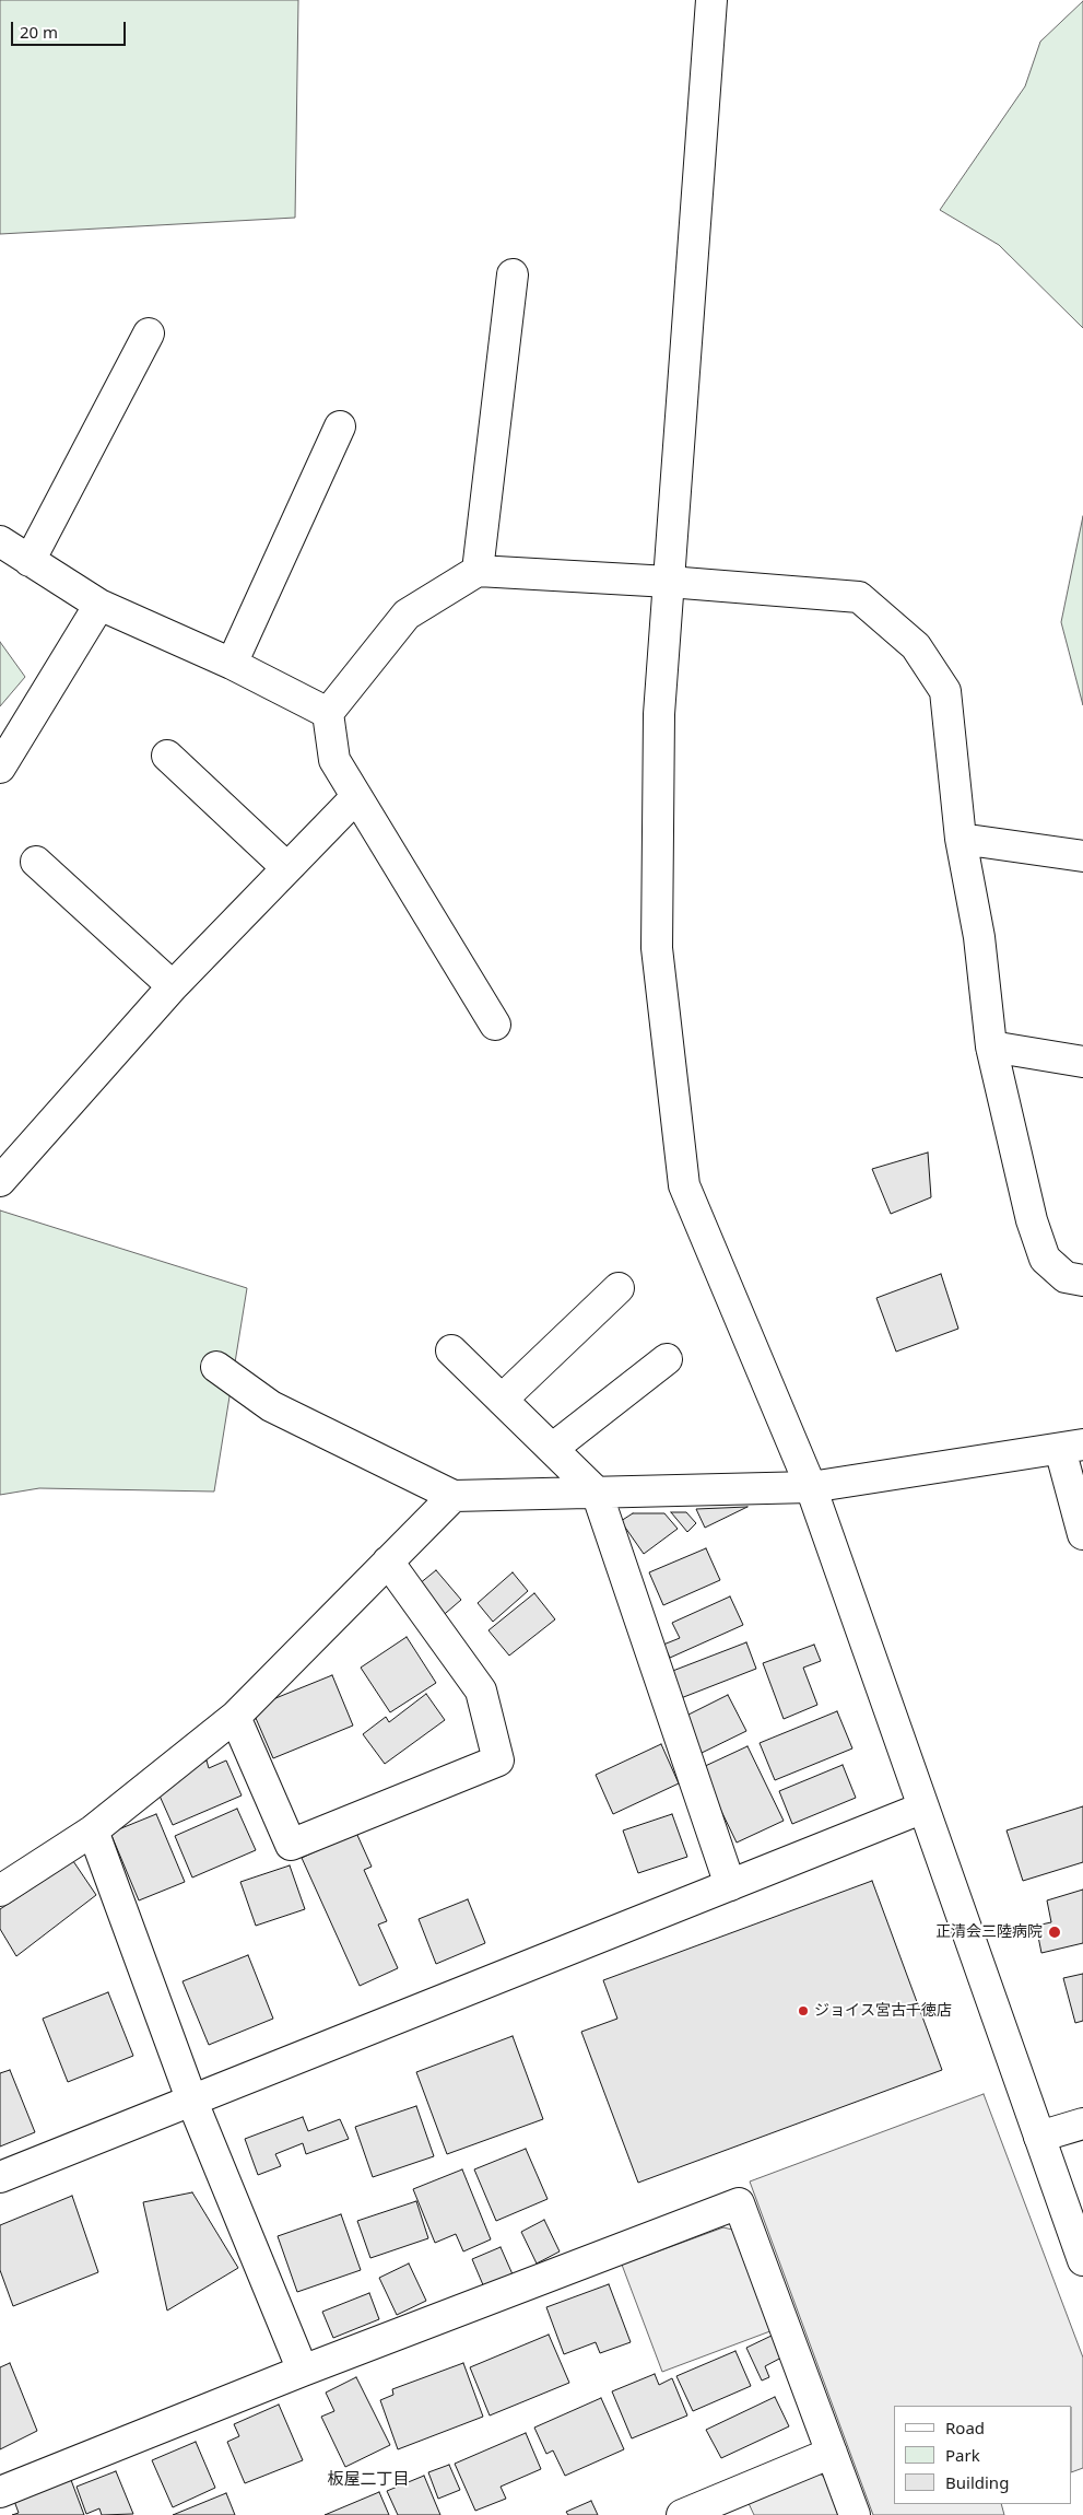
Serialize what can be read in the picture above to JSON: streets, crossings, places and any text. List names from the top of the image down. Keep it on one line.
{"districts":["板屋二丁目"],"places":["正清会三陸病院","ジョイス宮古千徳店"],"legend":["Road","Park","Building"],"scale_bar":"20 m"}
